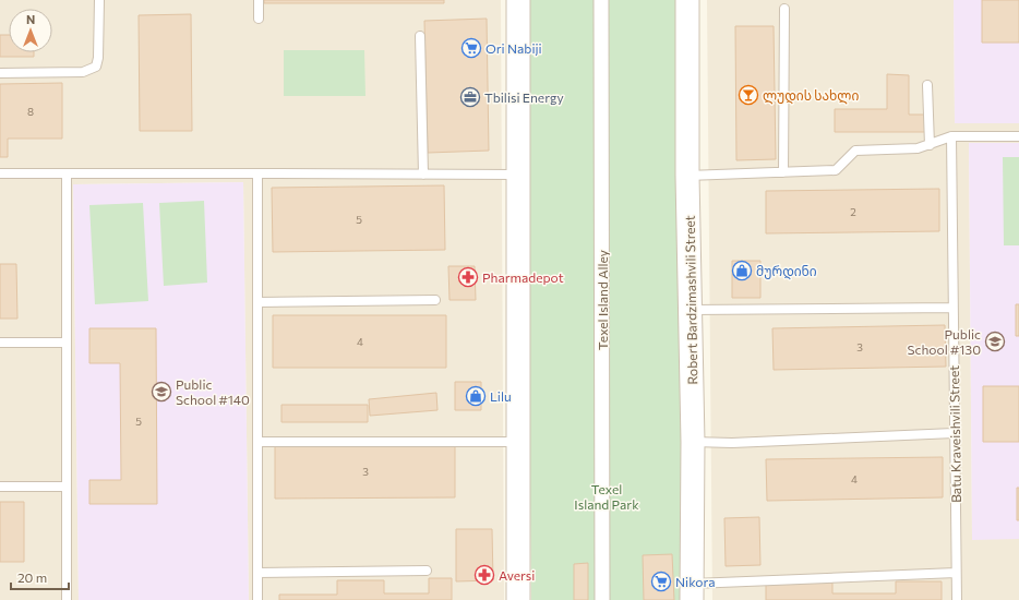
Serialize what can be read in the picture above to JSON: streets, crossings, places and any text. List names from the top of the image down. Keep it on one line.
{"streets":{"street":["Texel Island Alley","Robert Bardzimashvili Street"],"lane":["Batu Kraveishvili Street"]},"parks":["Texel Island Park"],"places":{"supermarket":["Ori Nabiji","Nikora"],"bar":["ლუდის სახლი"],"office":["Tbilisi Energy"],"shop":["მურდინი","Lilu"],"pharmacy":["Pharmadepot","Aversi"],"school or university":["Public School #130","Public School #140"]},"house_numbers":["8","2","5","4","3","5","3","4"],"scale_bar":"20 m","north":"top"}
